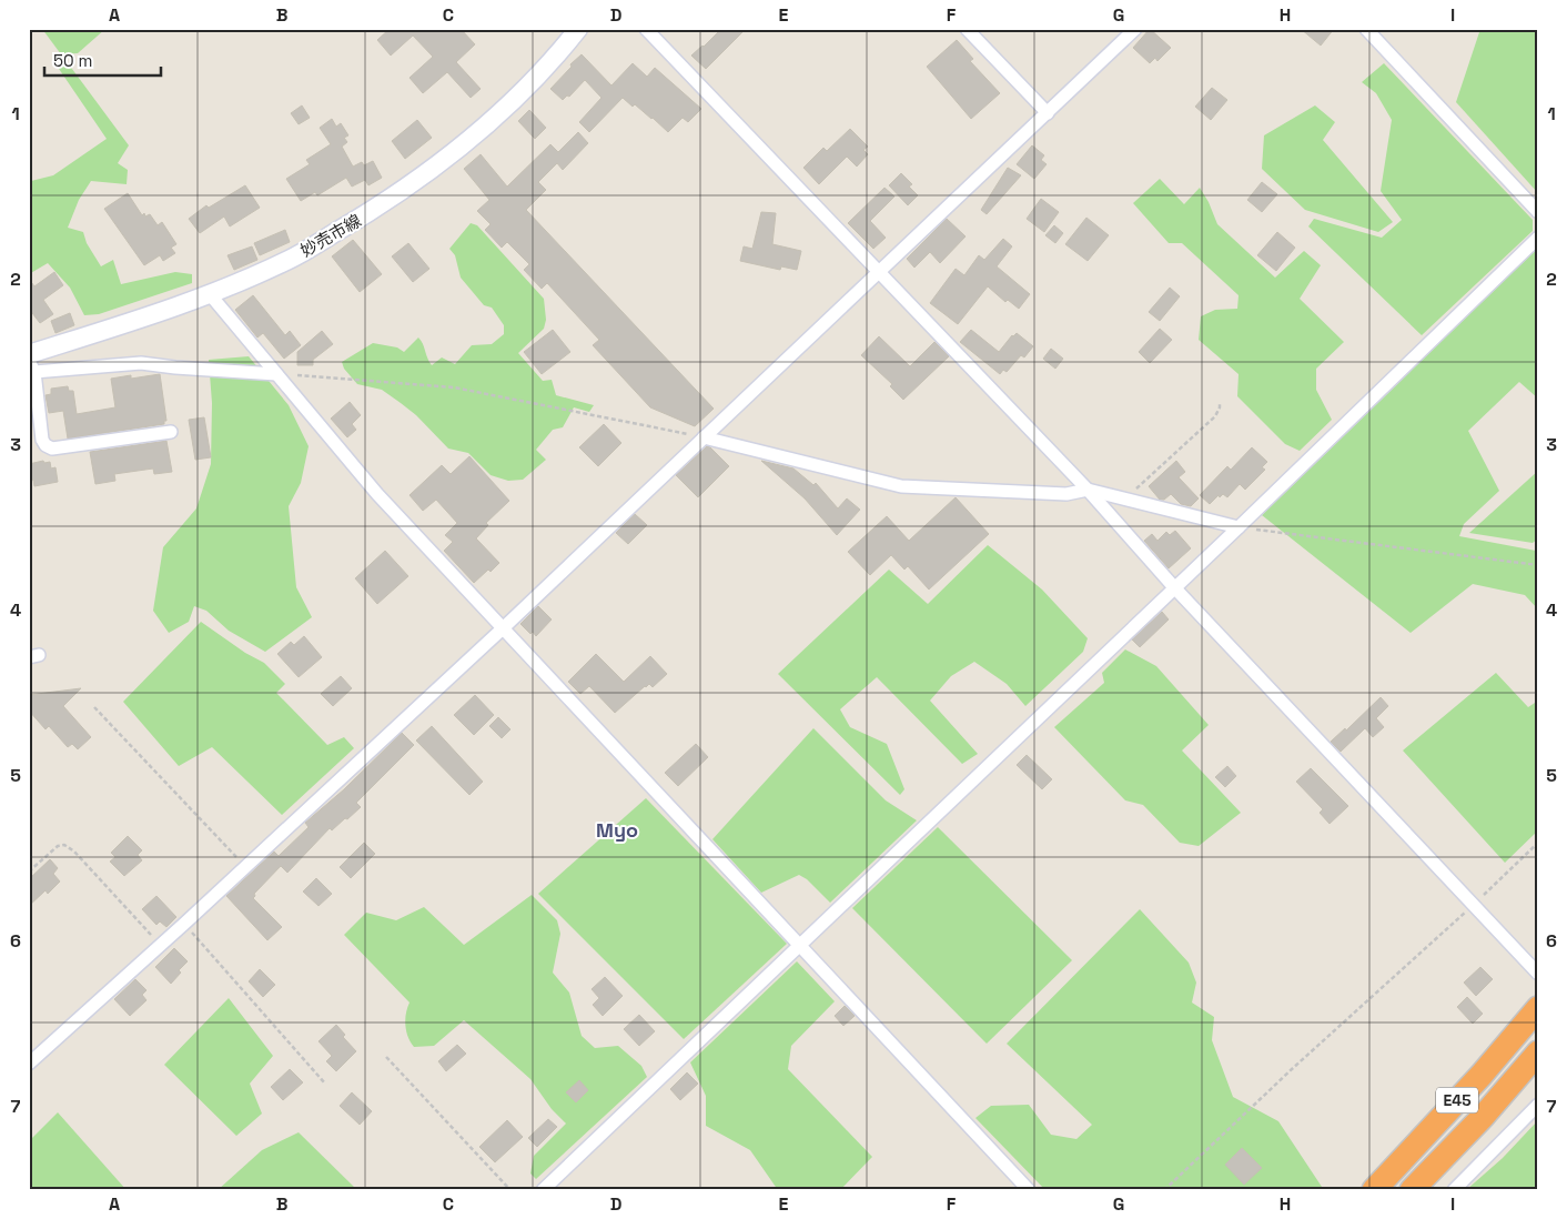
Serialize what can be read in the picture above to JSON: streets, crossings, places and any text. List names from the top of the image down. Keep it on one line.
{"streets":{"highway":["E45"],"main road":["妙売市線"]},"districts":["Myo"],"scale_bar":"50 m","grid":{"columns":["A","B","C","D","E","F","G","H","I"],"rows":["1","2","3","4","5","6","7"]}}
